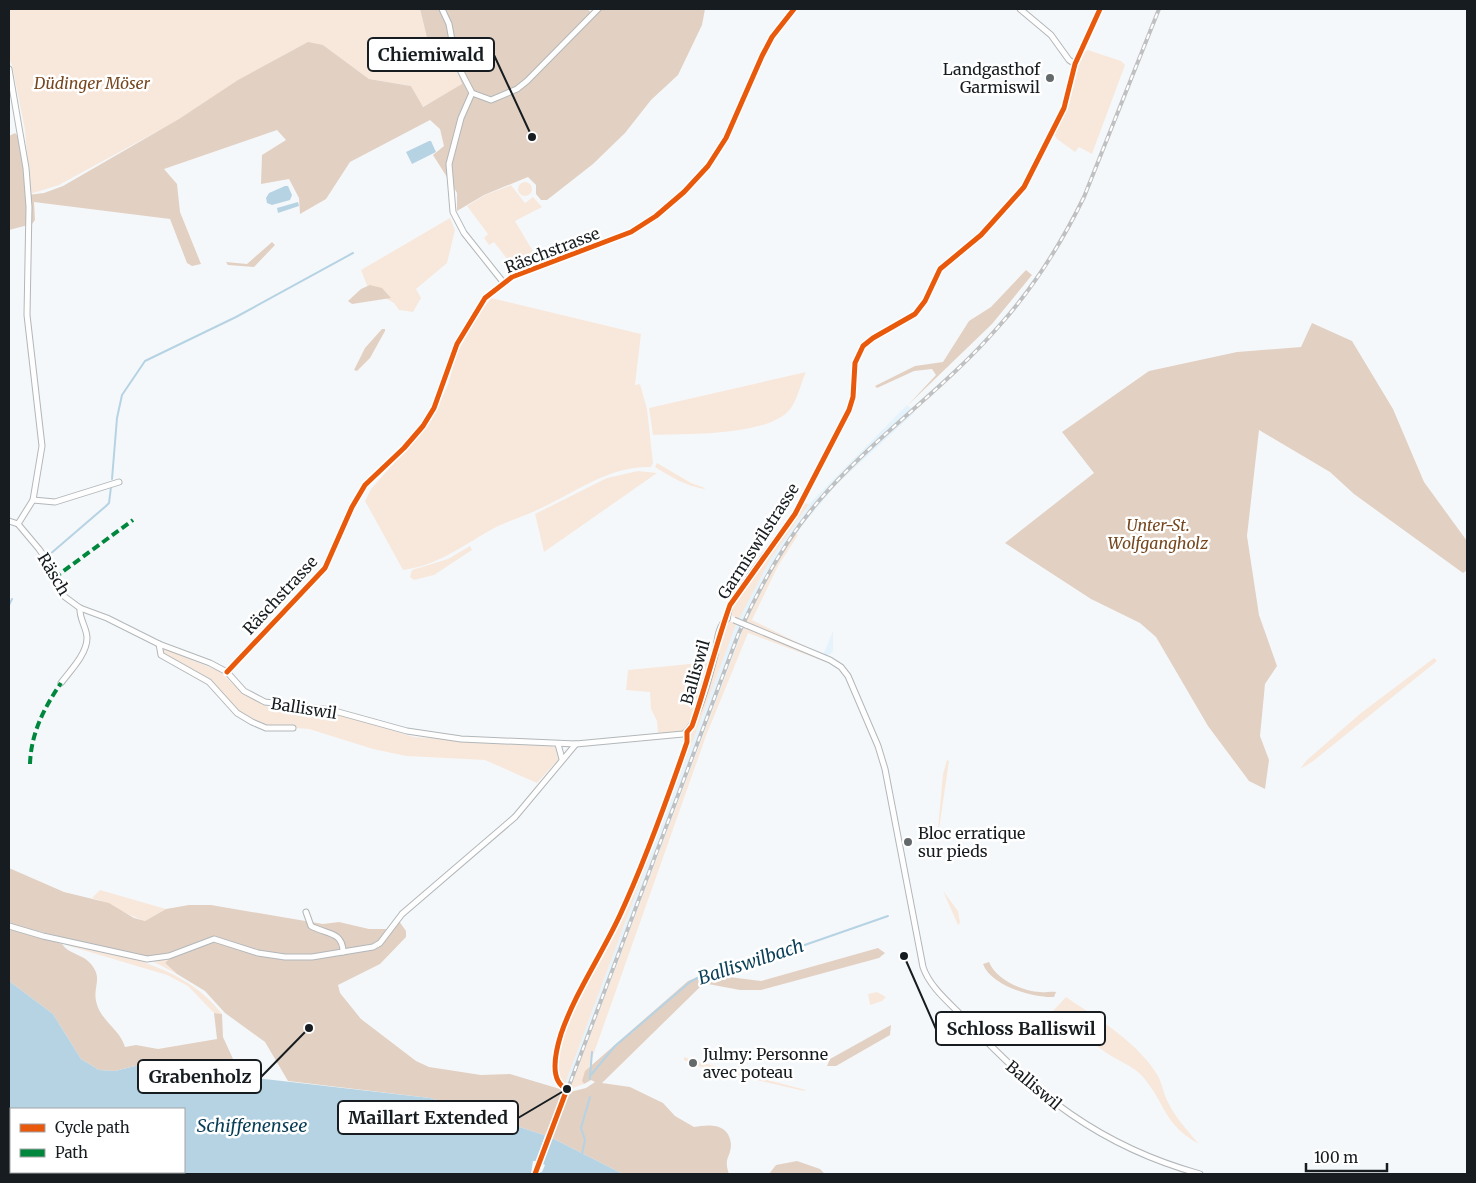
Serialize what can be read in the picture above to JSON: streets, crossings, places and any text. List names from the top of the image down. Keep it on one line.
{"streets":{"street":["Räschstrasse","Garmiswilstrasse","Räsch","Balliswil"]},"crossings":[["Räschstrasse","Räsch"],["Räschstrasse","Balliswil"],["Garmiswilstrasse","Balliswil"],["Räsch","Balliswil"]],"water":["Balliswilbach","Schiffenensee"],"parks":["Düdinger Möser","Unter-St. Wolfgangholz"],"places":["Landgasthof Garmiswil","Chiemiwald","Bloc erratique sur pieds","Schloss Balliswil","Grabenholz","Julmy: Personne avec poteau","Maillart Extended"],"legend":["Cycle path","Path"],"scale_bar":"100 m"}
